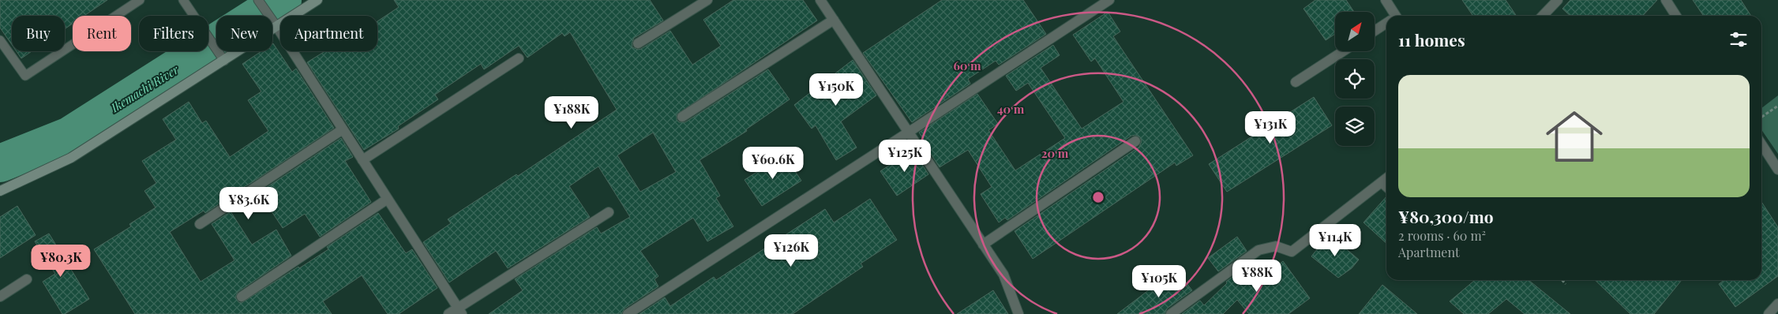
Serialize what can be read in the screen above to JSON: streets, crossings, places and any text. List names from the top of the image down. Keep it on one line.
{"water":["Ikemachi River"],"north":"top right","page":{"chip":["Buy","Rent","Filters","New","Apartment"],"heading":"11 homes","list":[{"name":"¥80,300/mo","note":"2 rooms · 60 m² · Apartment"}],"price":["¥150K","¥188K","¥131K","¥125K","¥60.6K","¥83.6K","¥114K","¥126K","¥80.3K","¥88K","¥105K"]},"rings":["60 m","40 m","20 m"]}
